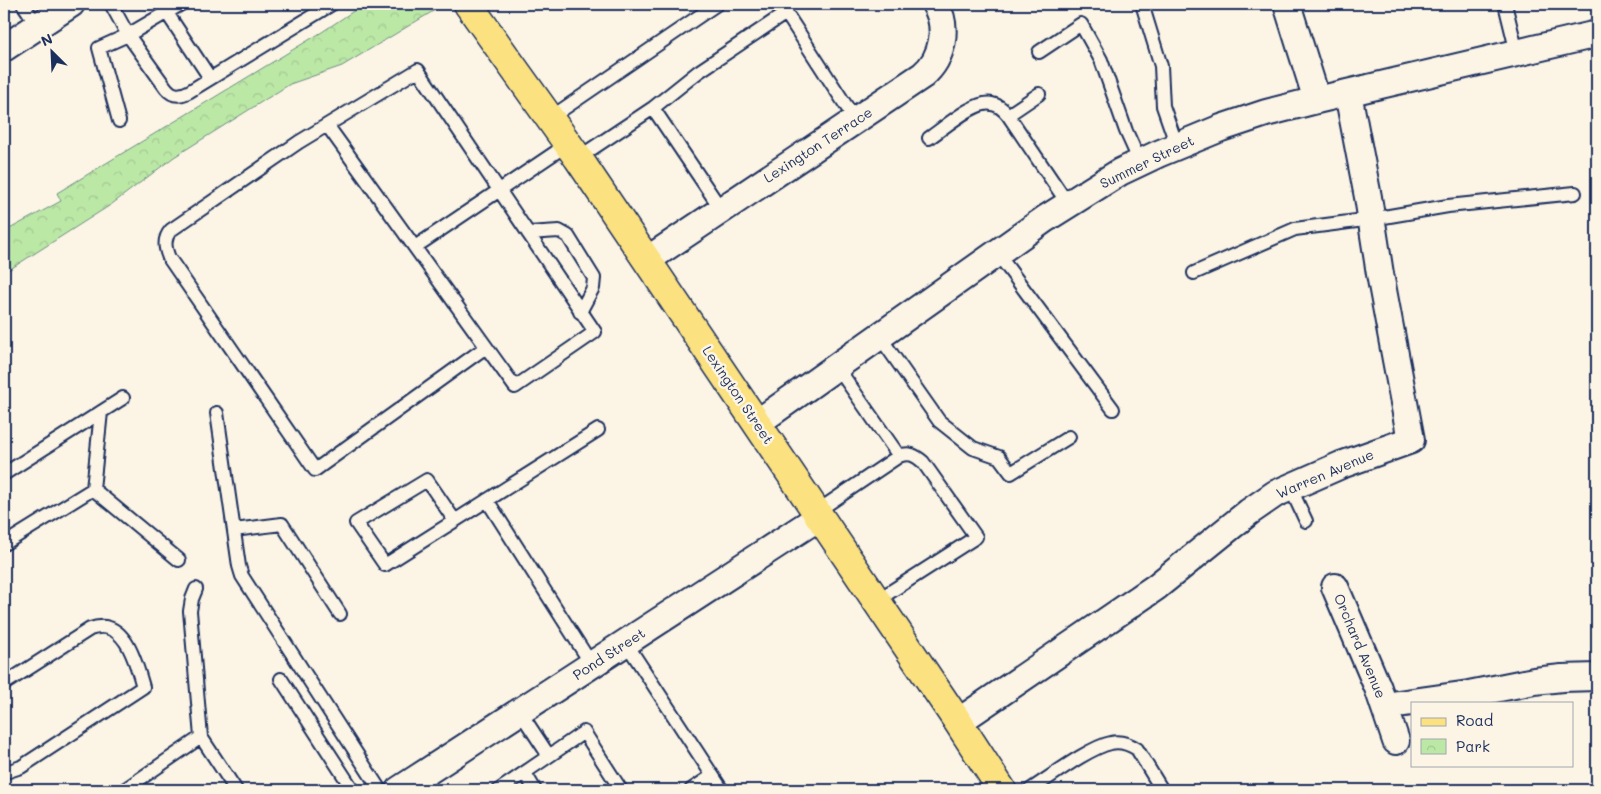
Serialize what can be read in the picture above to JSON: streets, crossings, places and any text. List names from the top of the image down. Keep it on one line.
{"streets":{"main road":["Lexington Street"],"street":["Lexington Terrace","Summer Street","Warren Avenue","Orchard Avenue","Pond Street"]},"crossings":[["Lexington Terrace","Lexington Street"],["Summer Street","Lexington Street"],["Summer Street","Warren Avenue"],["Lexington Street","Warren Avenue"],["Lexington Street","Pond Street"]],"legend":["Road","Park"],"north":"top left"}
